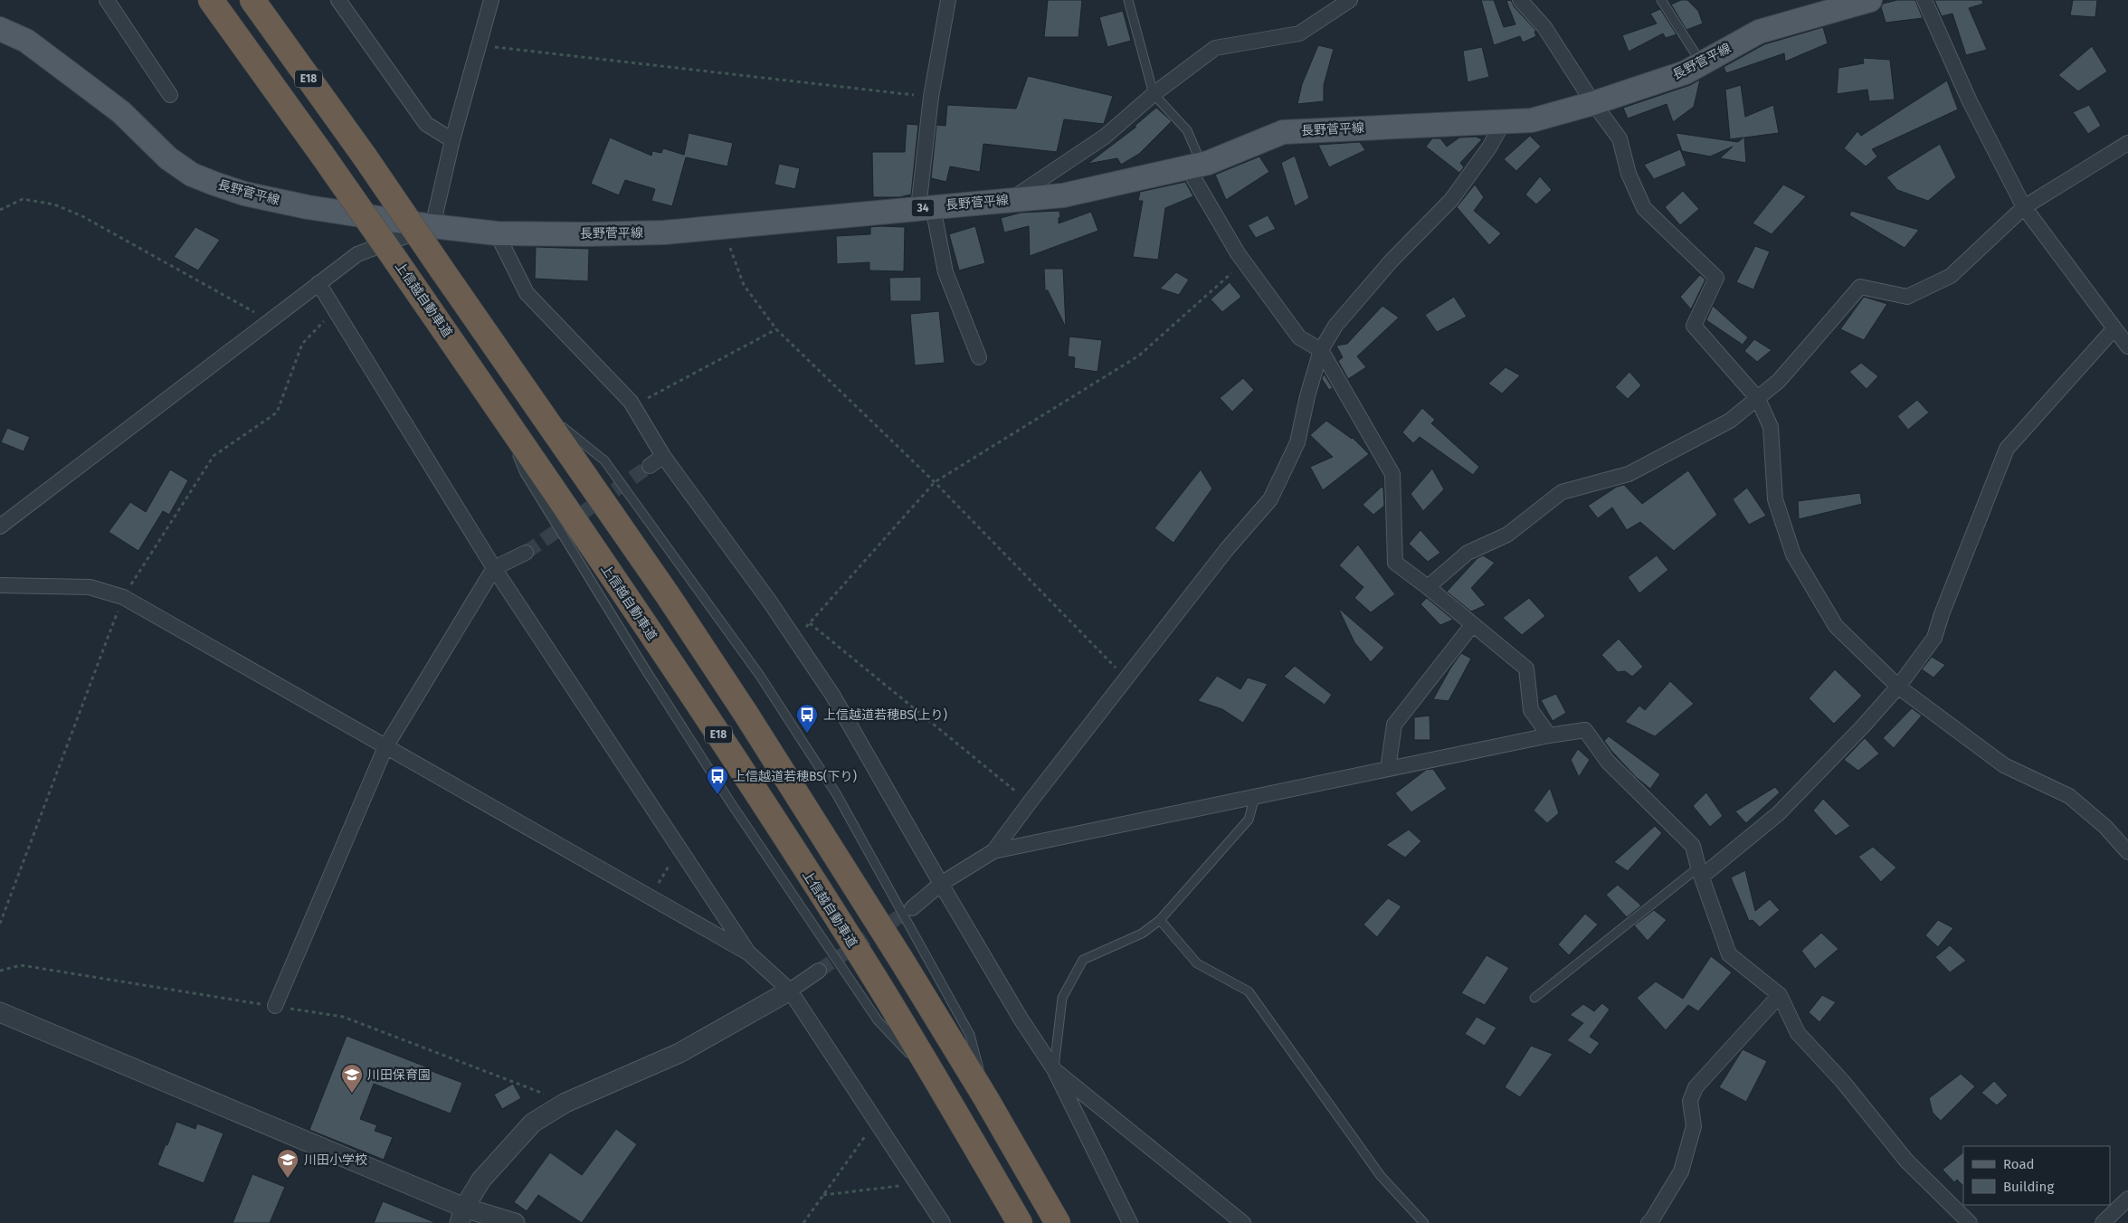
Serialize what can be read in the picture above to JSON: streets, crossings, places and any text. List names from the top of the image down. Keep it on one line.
{"streets":{"highway":["E18","上信越自動車道"],"main road":["長野菅平線","34"]},"places":{"bus stop":["上信越道若穂BS(上り)","上信越道若穂BS(下り)"],"school or university":["川田保育園","川田小学校"]},"legend":["Road","Building"]}
